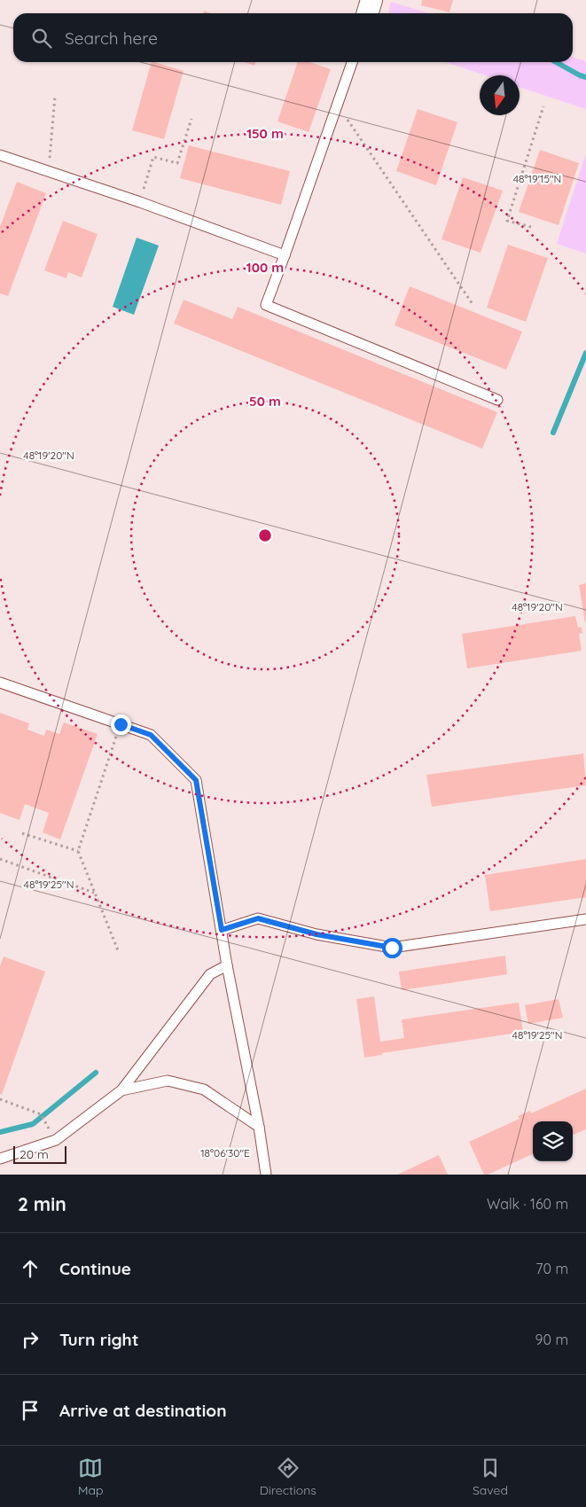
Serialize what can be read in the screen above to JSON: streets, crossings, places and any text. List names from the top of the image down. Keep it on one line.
{"scale_bar":"20 m","north":"bottom","page":{"search":"Search here","scale":"20 m","heading":["2 min","Walk · 160 m"],"list":[["Continue","70 m"],["Turn right","90 m"],"Arrive at destination"],"nav":["Map","Directions","Saved"]},"coordinates":["48°19'15\"N","48°19'20\"N","48°19'25\"N","18°06'30\"E"],"rings":["150 m","100 m","50 m"]}
